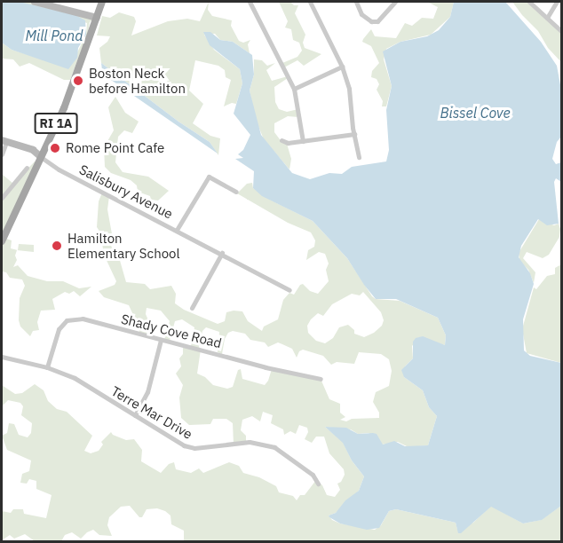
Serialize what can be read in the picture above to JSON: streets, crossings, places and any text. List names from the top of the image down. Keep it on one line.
{"streets":{"main road":["RI 1A"],"street":["Salisbury Avenue","Shady Cove Road","Terre Mar Drive"]},"crossings":[["RI 1A","Salisbury Avenue"],["Shady Cove Road","Terre Mar Drive"]],"water":["Mill Pond","Bissel Cove"],"places":["Boston Neck before Hamilton","Rome Point Cafe","Hamilton Elementary School"]}
